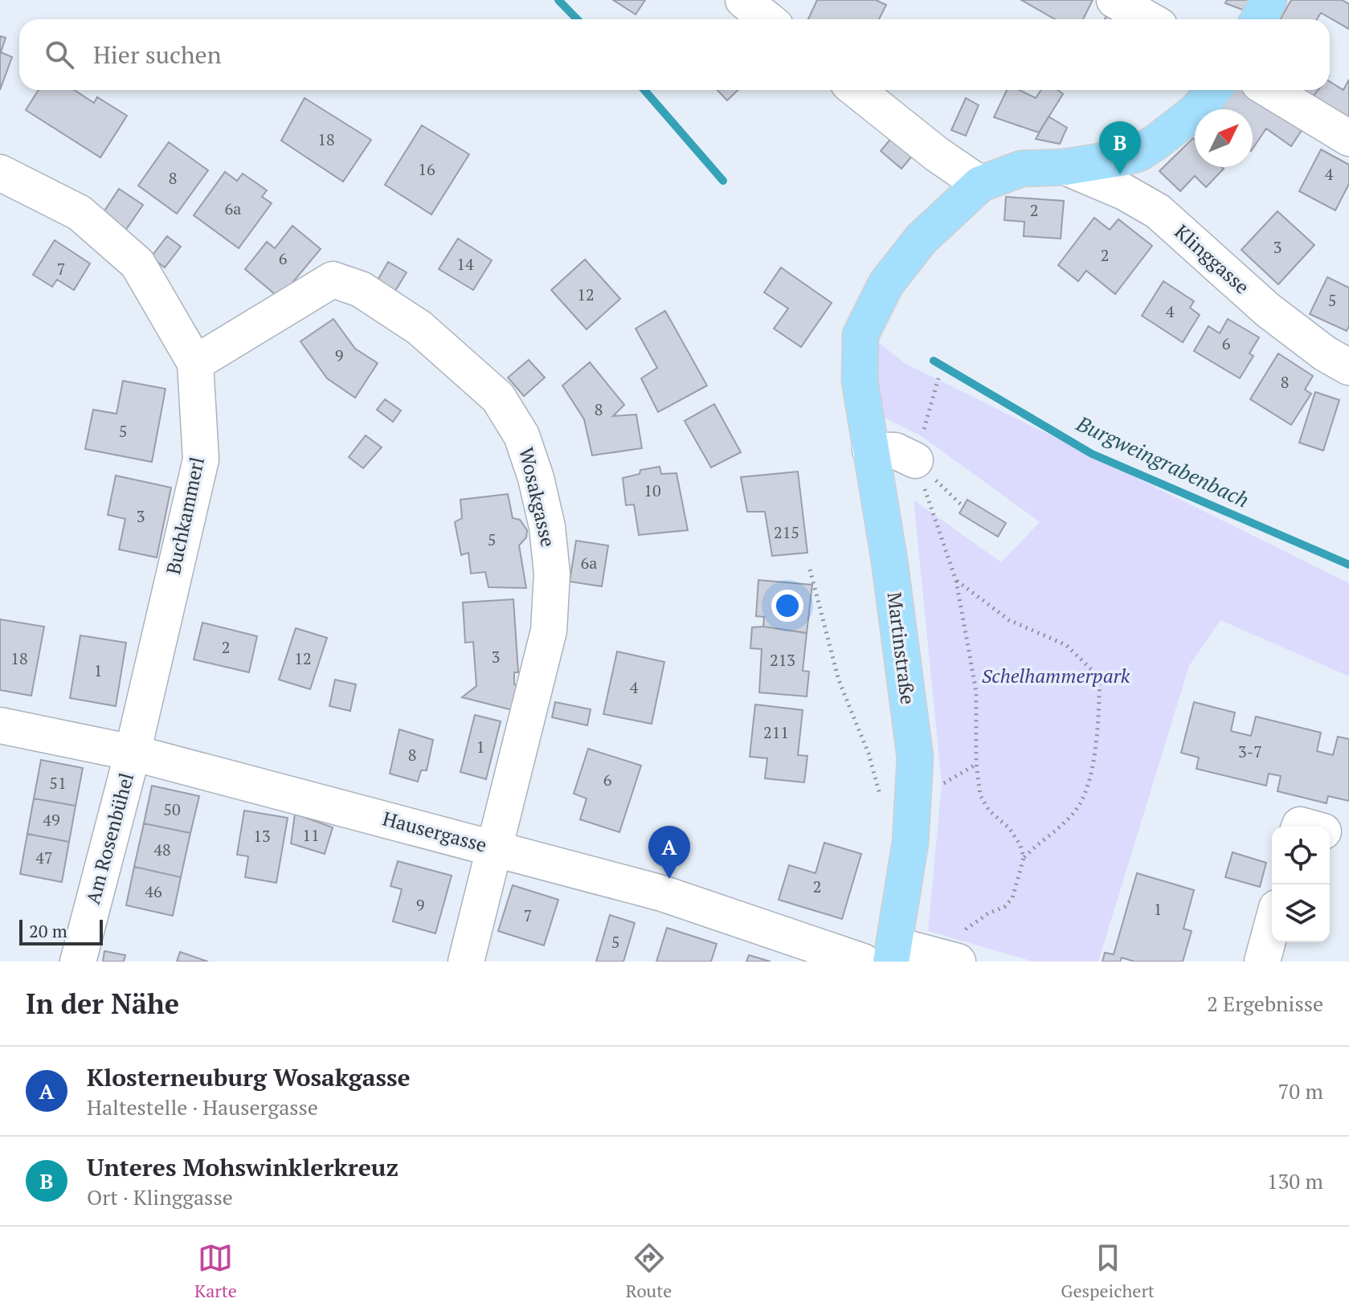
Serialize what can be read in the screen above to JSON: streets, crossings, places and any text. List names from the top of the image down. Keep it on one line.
{"streets":{"main road":["Martinstraße"],"street":["Klinggasse","Wosakgasse","Buchkammerl","Hausergasse","Am Rosenbühel"]},"crossings":[["Wosakgasse","Buchkammerl"],["Wosakgasse","Hausergasse"],["Buchkammerl","Hausergasse"],["Buchkammerl","Am Rosenbühel"],["Hausergasse","Am Rosenbühel"]],"water":["Burgweingrabenbach"],"parks":["Schelhammerpark"],"house_numbers":["18","16","4","8","6a","2","3","2","6","14","7","12","5","4","6","9","8","8","5","10","3","215","5","6a","2","3","18","12","213","1","4","211","1","3-7","8","6","51","50","49","11","13","48","47","2","46","9","1","7","5"],"scale_bar":"20 m","north":"top right","page":{"search":"Hier suchen","pins":["B","A"],"scale":"20 m","heading":["In der Nähe","2 Ergebnisse"],"list":[{"mark":"A","name":"Klosterneuburg Wosakgasse","note":"Haltestelle · Hausergasse","value":"70 m"},{"mark":"B","name":"Unteres Mohswinklerkreuz","note":"Ort · Klinggasse","value":"130 m"}],"nav":["Karte","Route","Gespeichert"]}}
